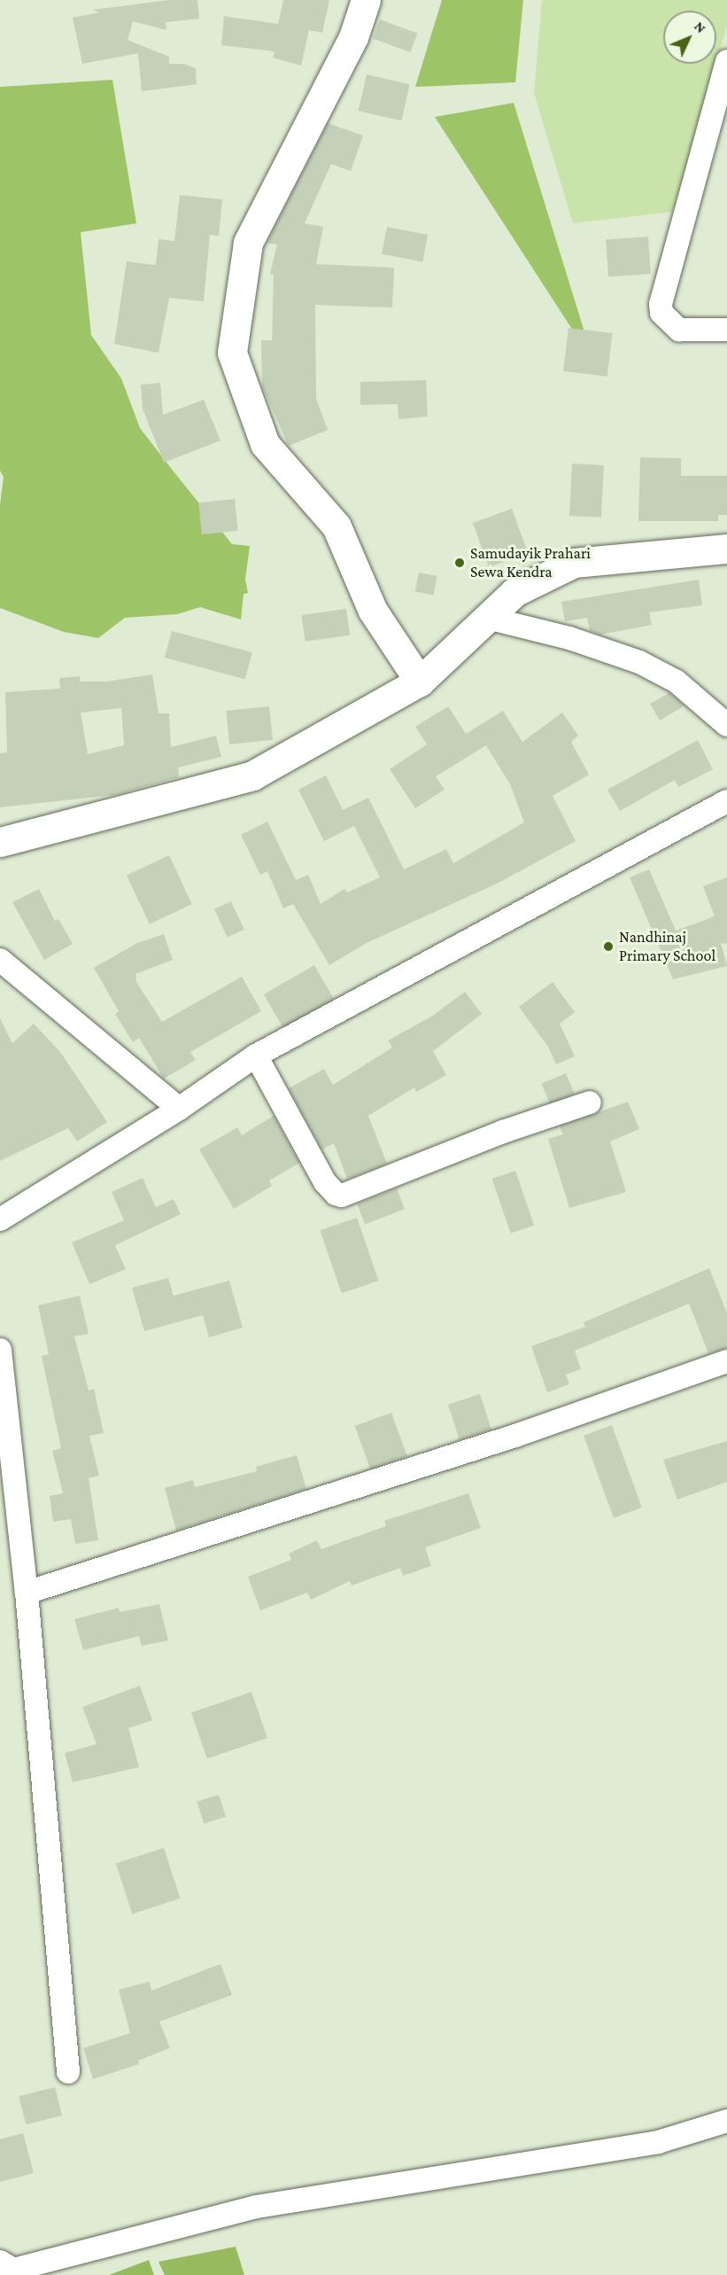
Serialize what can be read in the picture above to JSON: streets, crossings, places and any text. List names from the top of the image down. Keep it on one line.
{"places":["Samudayik Prahari Sewa Kendra","Nandhinaj Primary School"],"north":"top right"}
